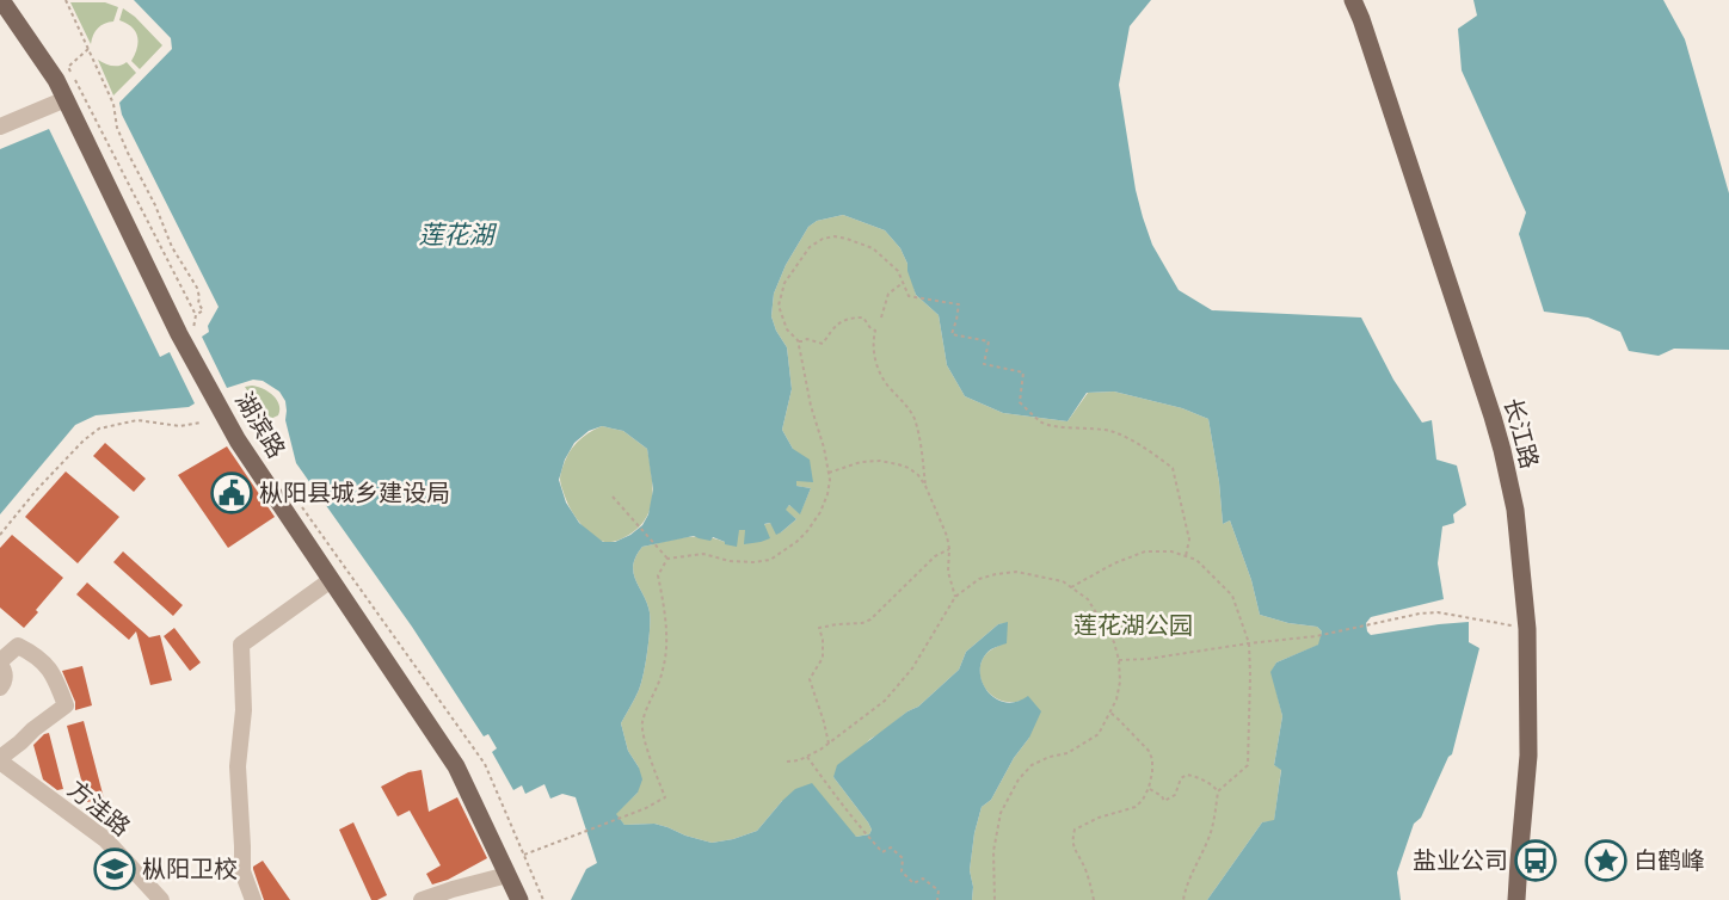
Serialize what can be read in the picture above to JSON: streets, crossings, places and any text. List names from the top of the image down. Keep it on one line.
{"streets":{"main road":["湖滨路","长江路"],"lane":["方洼路"]},"water":["莲花湖"],"parks":["莲花湖公园"],"places":{"public building":["枞阳县城乡建设局"],"bus stop":["盐业公司"],"place":["白鹤峰"],"school or university":["枞阳卫校"]}}
